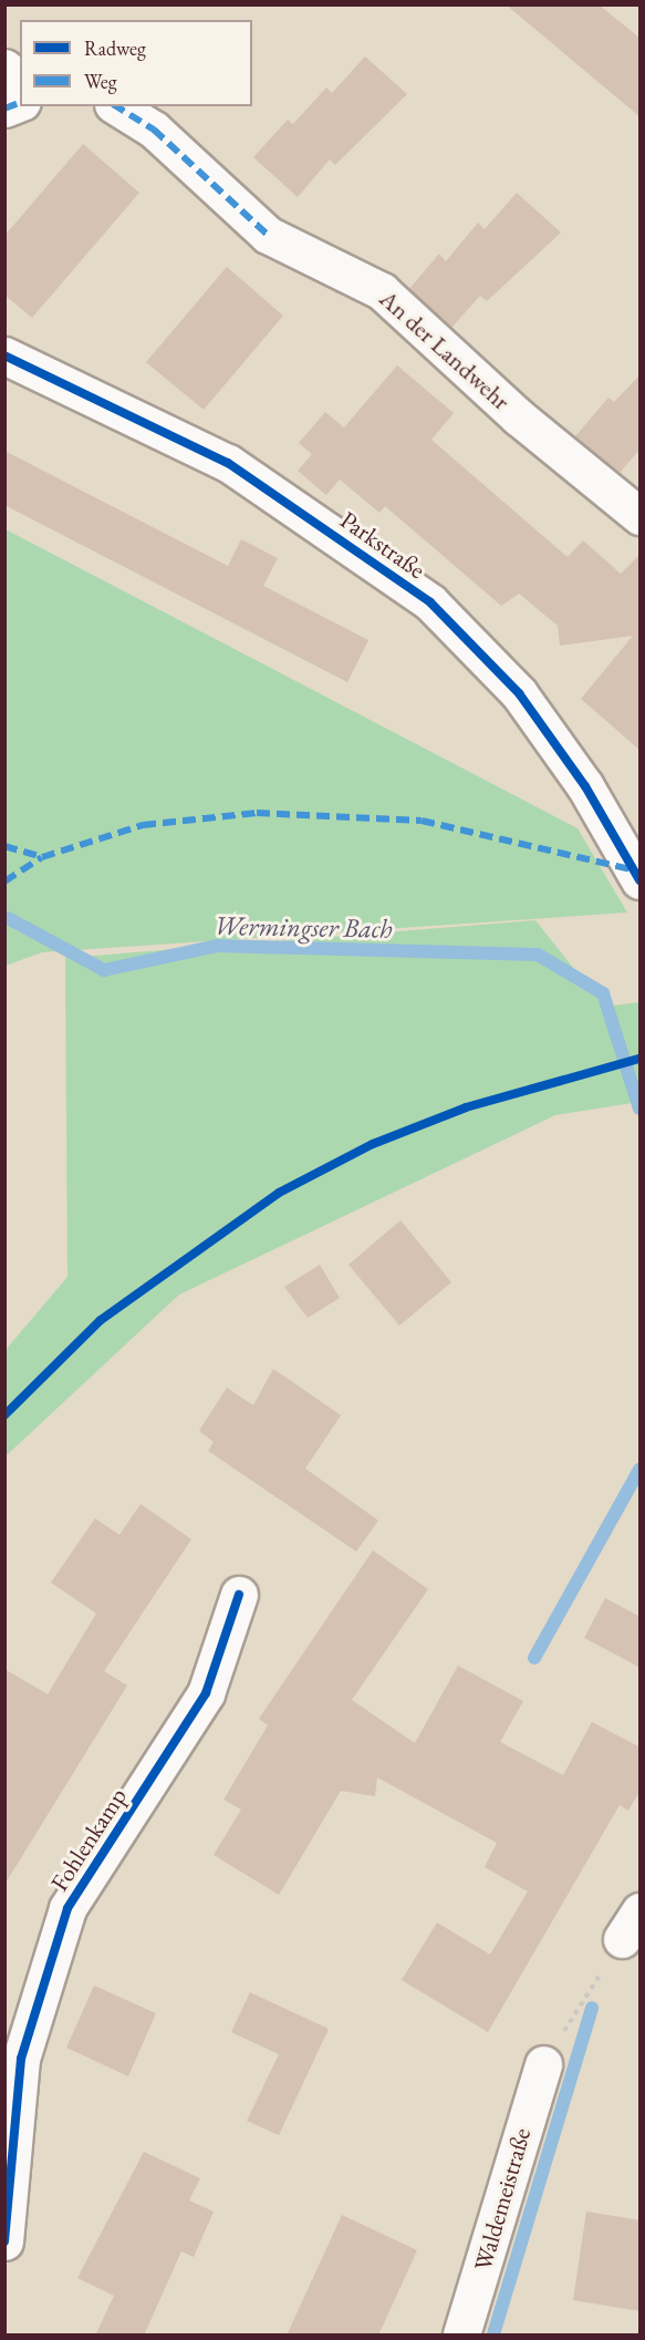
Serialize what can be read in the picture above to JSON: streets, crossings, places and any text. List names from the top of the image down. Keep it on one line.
{"streets":{"street":["An der Landwehr","Parkstraße","Fohlenkamp","Waldemeistraße"]},"water":["Wermingser Bach"],"legend":["Radweg","Weg"]}
